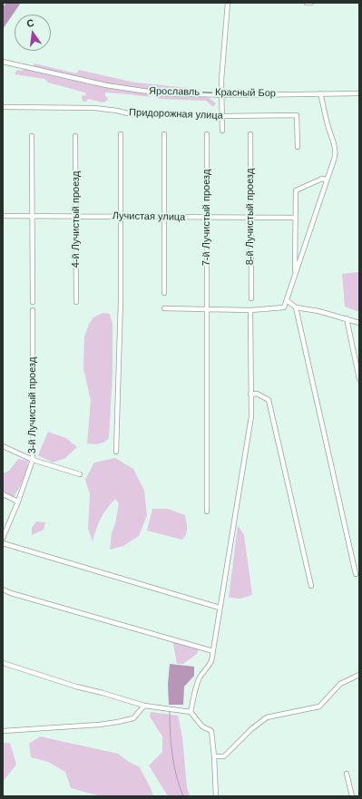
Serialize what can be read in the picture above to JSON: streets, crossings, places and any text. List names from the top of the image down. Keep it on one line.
{"streets":{"street":["Ярославль — Красный Бор","Придорожная улица","Лучистая улица","8-й Лучистый проезд","7-й Лучистый проезд","4-й Лучистый проезд","3-й Лучистый проезд"]},"crossings":[["Лучистая улица","8-й Лучистый проезд"],["Лучистая улица","7-й Лучистый проезд"],["Лучистая улица","4-й Лучистый проезд"]],"north":"top"}
